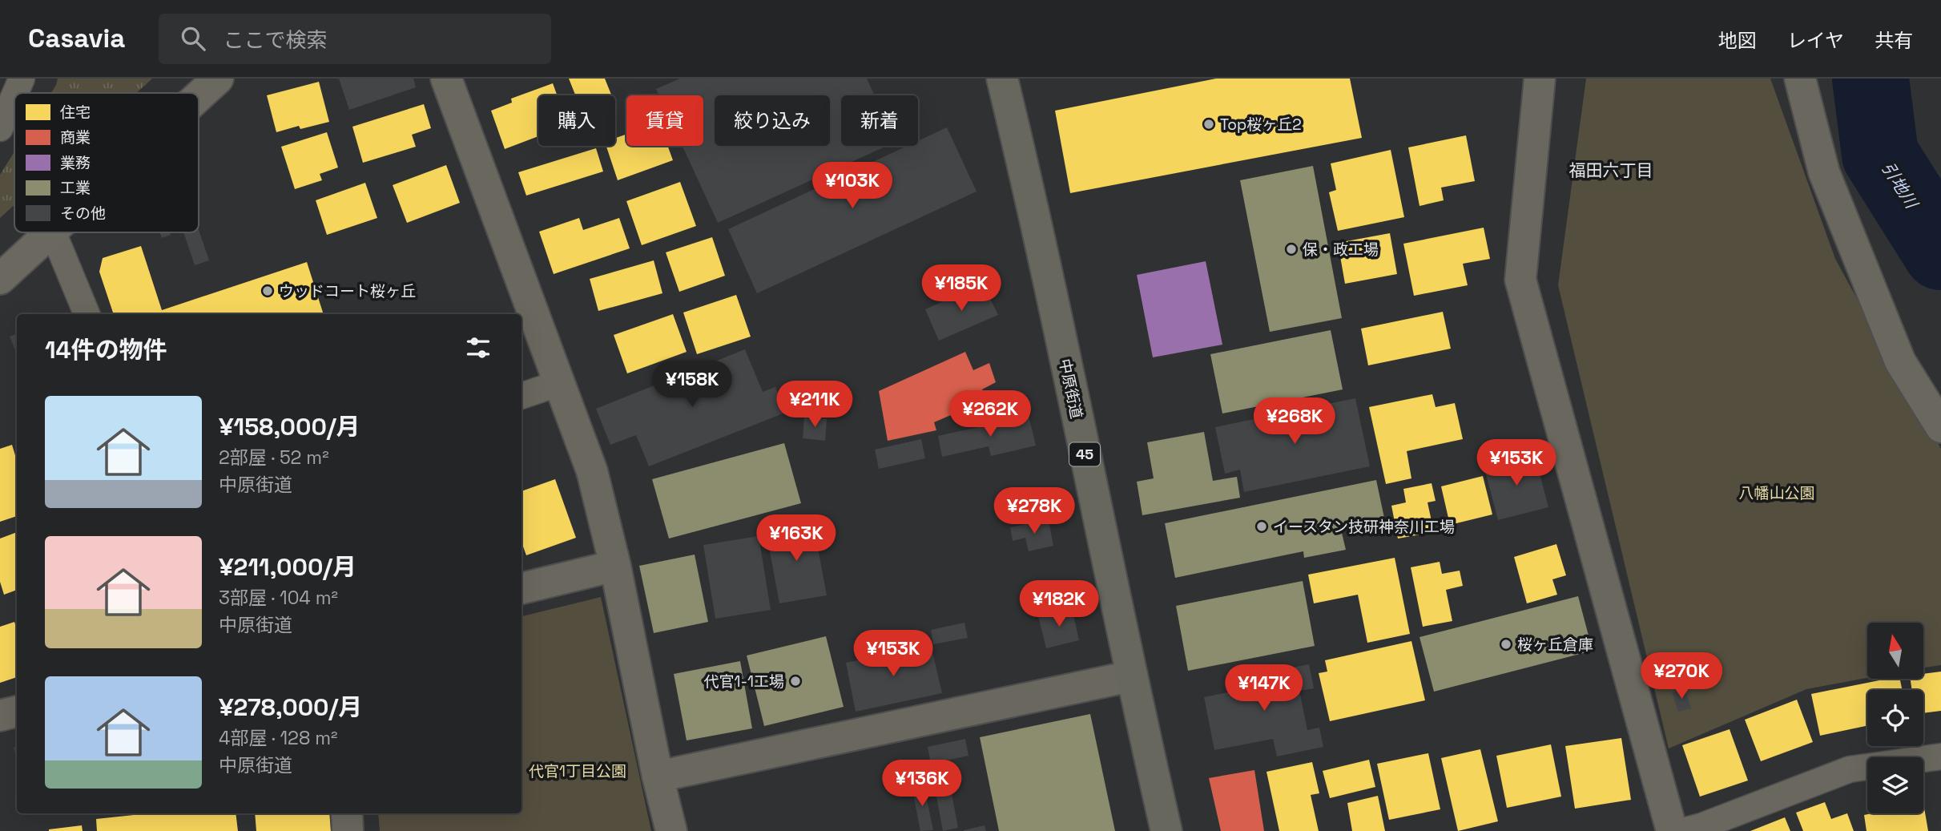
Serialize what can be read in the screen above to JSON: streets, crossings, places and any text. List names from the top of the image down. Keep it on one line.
{"streets":{"main road":["中原街道","45"]},"districts":["福田六丁目"],"water":["引地川"],"parks":["八幡山公園","代官1丁目公園"],"places":["Top桜ヶ丘2","保・政工場","ウッドコート桜ヶ丘","イースタン技研神奈川工場","桜ヶ丘倉庫","代官1-1工場"],"legend":["住宅","商業","業務","工業","その他"],"north":"top","page":{"header":"Casavia","search":"ここで検索","nav":["地図","レイヤ","共有"],"chip":["購入","賃貸","絞り込み","新着"],"price":["¥103K","¥185K","¥158K","¥211K","¥262K","¥268K","¥153K","¥278K","¥163K","¥182K","¥153K","¥270K","¥147K","¥136K"],"heading":"14件の物件","list":[{"name":"¥158,000/月","note":"2部屋 · 52 m² · 中原街道"},{"name":"¥211,000/月","note":"3部屋 · 104 m² · 中原街道"},{"name":"¥278,000/月","note":"4部屋 · 128 m² · 中原街道"}]}}
